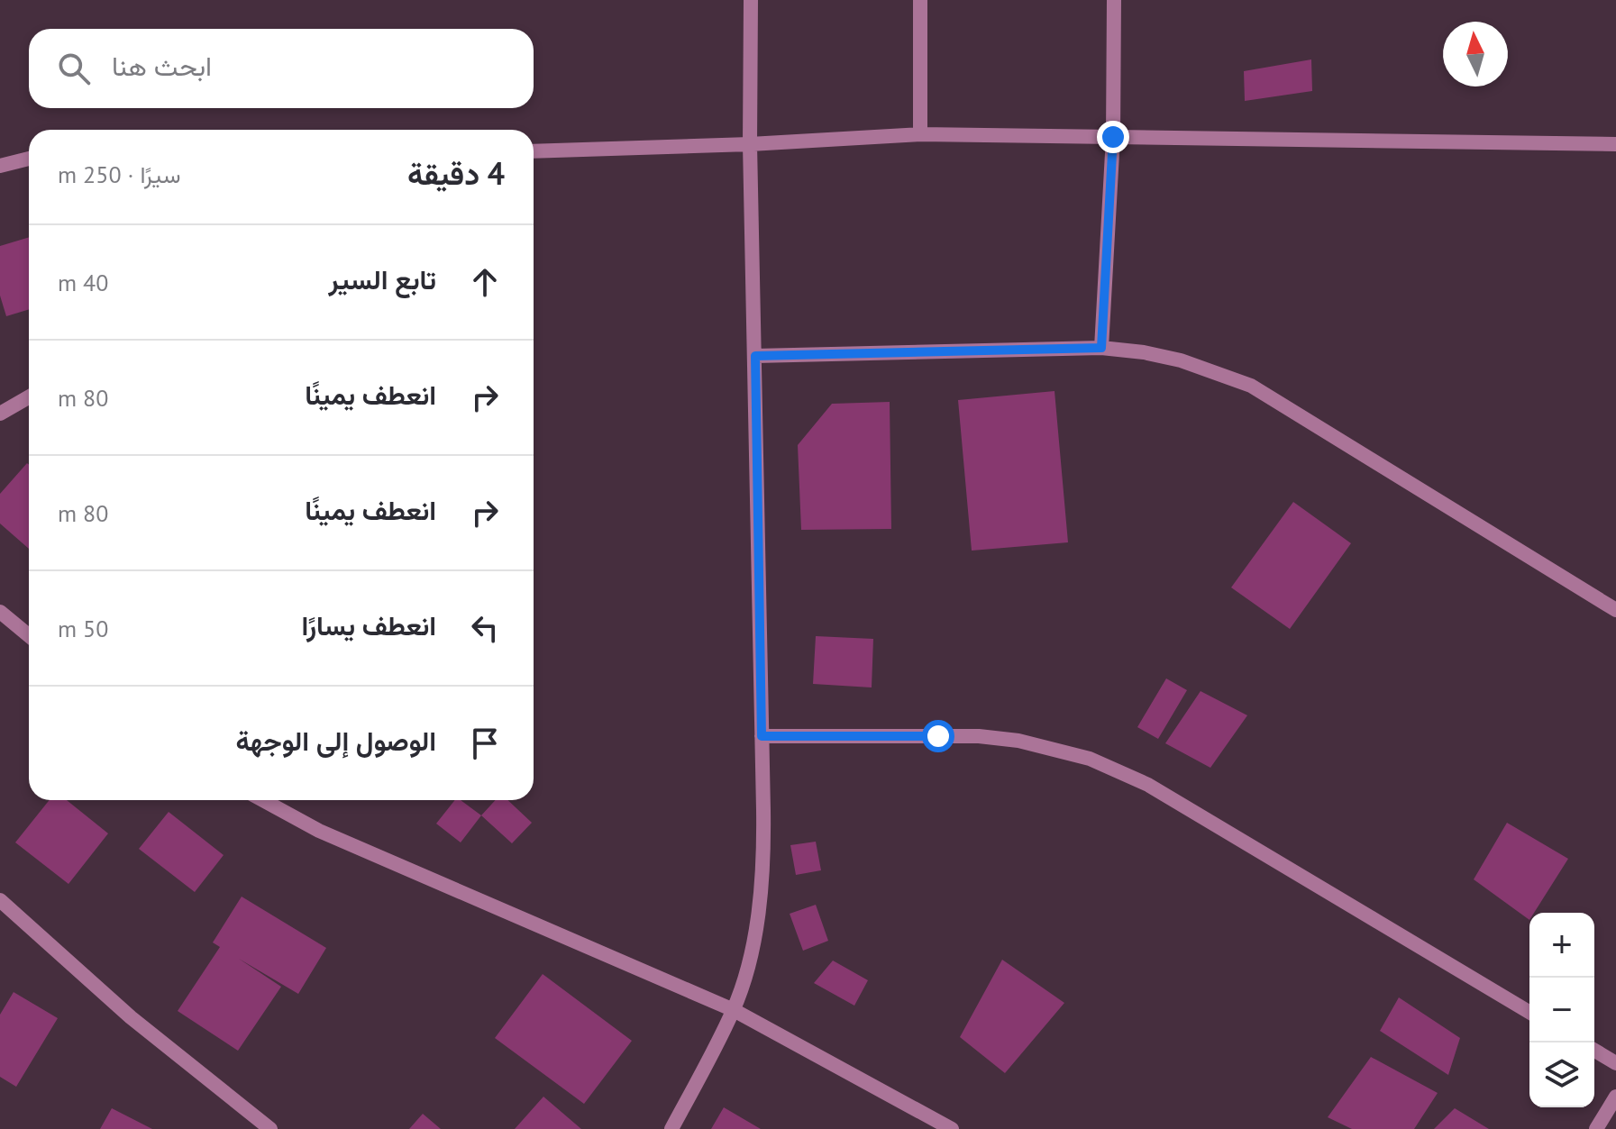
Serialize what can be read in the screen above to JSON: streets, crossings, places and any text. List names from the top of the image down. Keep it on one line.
{"north":"top","page":{"search":"ابحث هنا","heading":["4 دقيقة","سيرًا · 250 m"],"list":[["تابع السير","40 m"],["انعطف يمينًا","80 m"],["انعطف يمينًا","80 m"],["انعطف يسارًا","50 m"],"الوصول إلى الوجهة"],"map_buttons":["+","−"]}}
